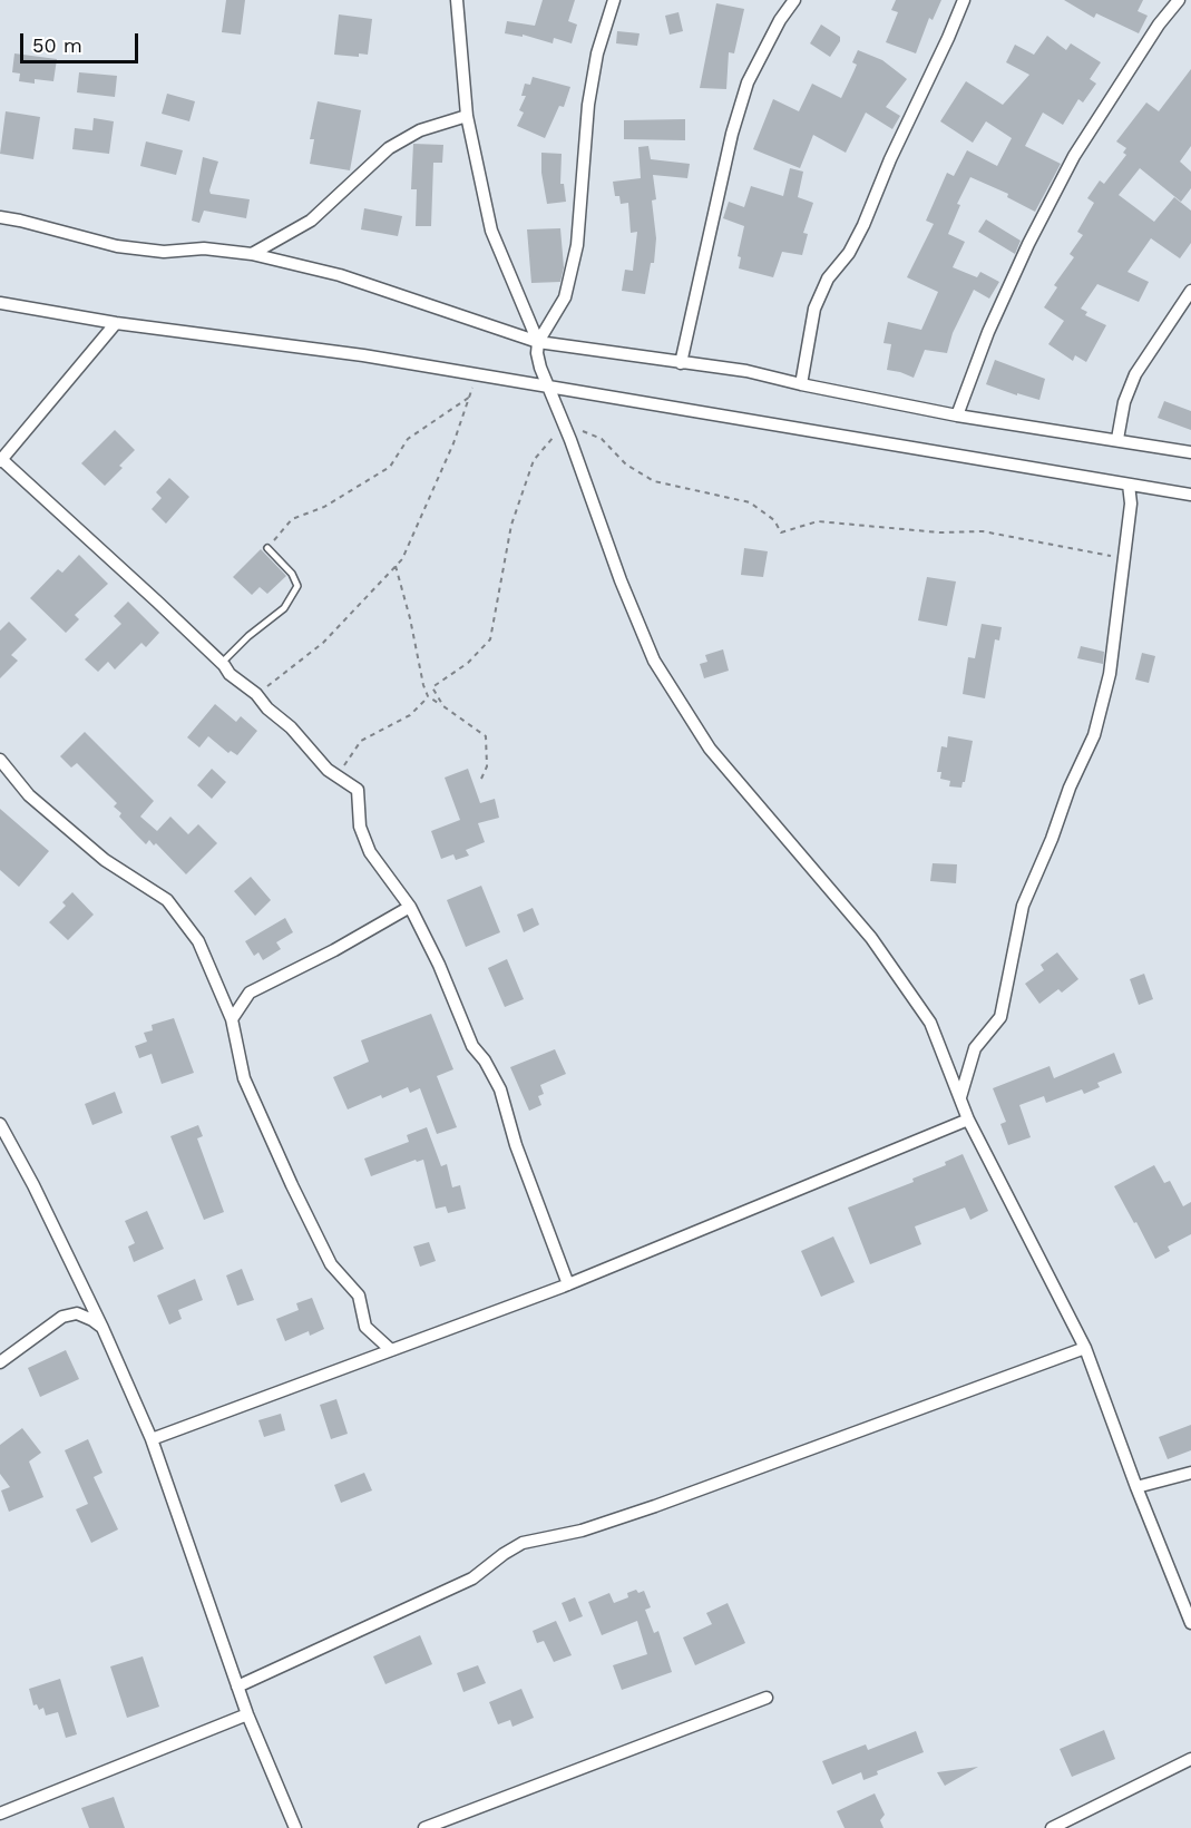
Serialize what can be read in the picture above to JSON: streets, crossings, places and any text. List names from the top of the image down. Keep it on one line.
{"scale_bar":"50 m"}
